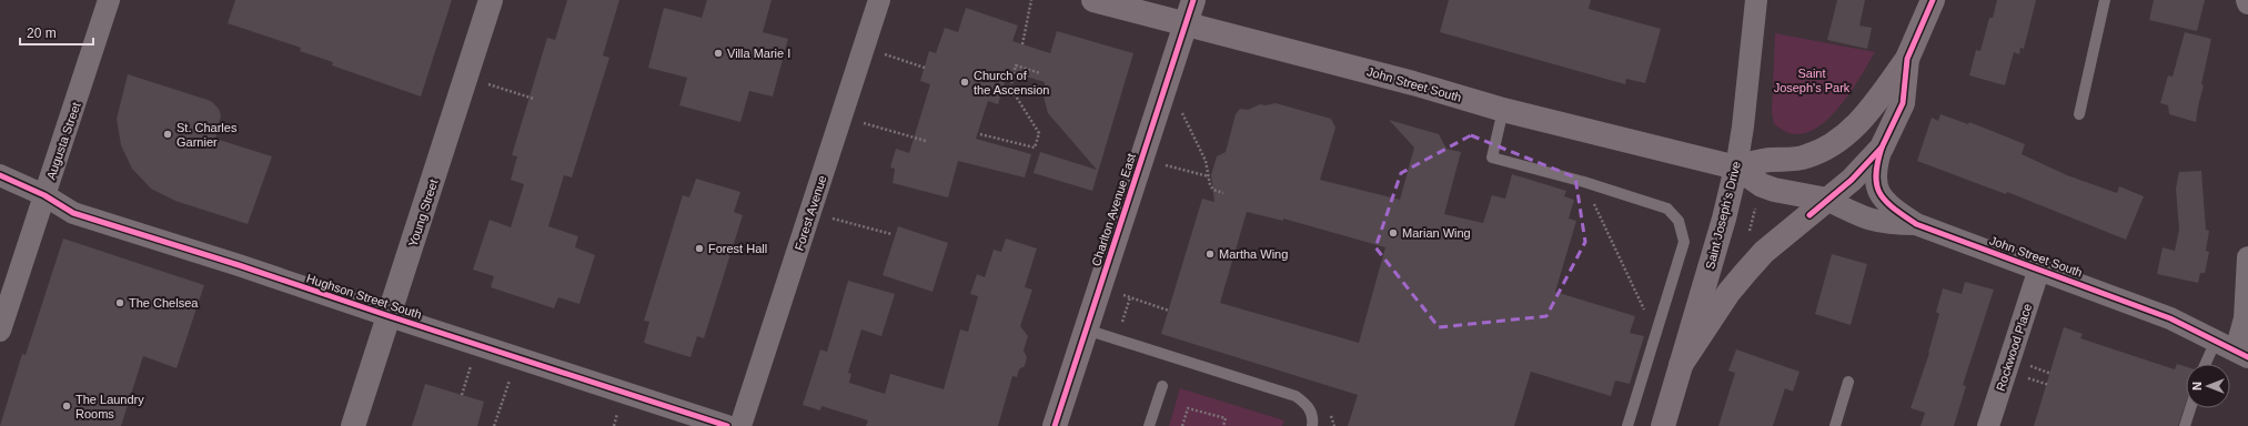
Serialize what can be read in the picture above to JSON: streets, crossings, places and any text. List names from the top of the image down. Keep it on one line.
{"streets":{"main road":["John Street South","Charlton Avenue East","Saint Joseph's Drive"],"street":["Augusta Street","Young Street","Forest Avenue","Hughson Street South","Rockwood Place"]},"crossings":[["John Street South","Charlton Avenue East"],["John Street South","Saint Joseph's Drive"],["John Street South","Rockwood Place"],["Augusta Street","Hughson Street South"],["Young Street","Hughson Street South"]],"parks":["Saint Joseph's Park"],"places":["Villa Marie I","Church of the Ascension","St. Charles Garnier","Marian Wing","Forest Hall","Martha Wing","The Chelsea","The Laundry Rooms"],"scale_bar":"20 m","north":"left"}
